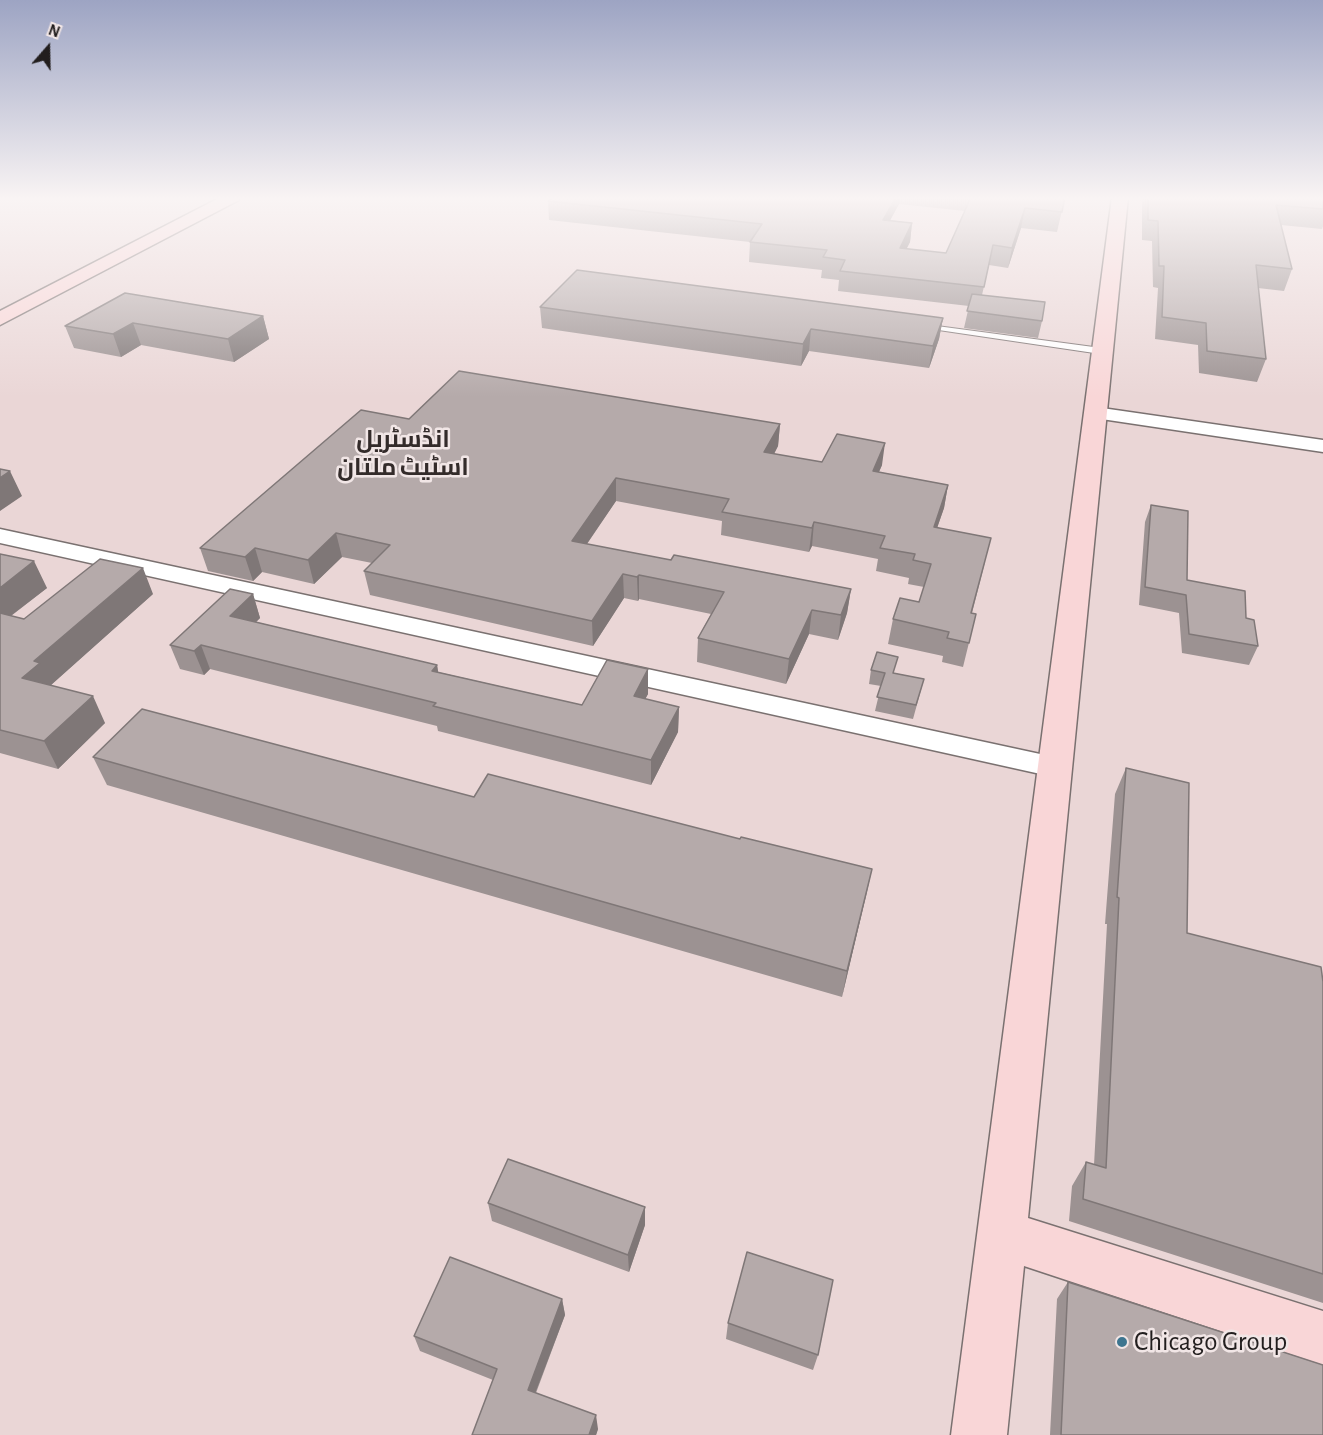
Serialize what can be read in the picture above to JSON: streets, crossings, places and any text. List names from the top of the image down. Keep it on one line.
{"districts":["انڈسٹریل اسٹیٹ ملتان"],"places":["Chicago Group"],"north":"top"}
